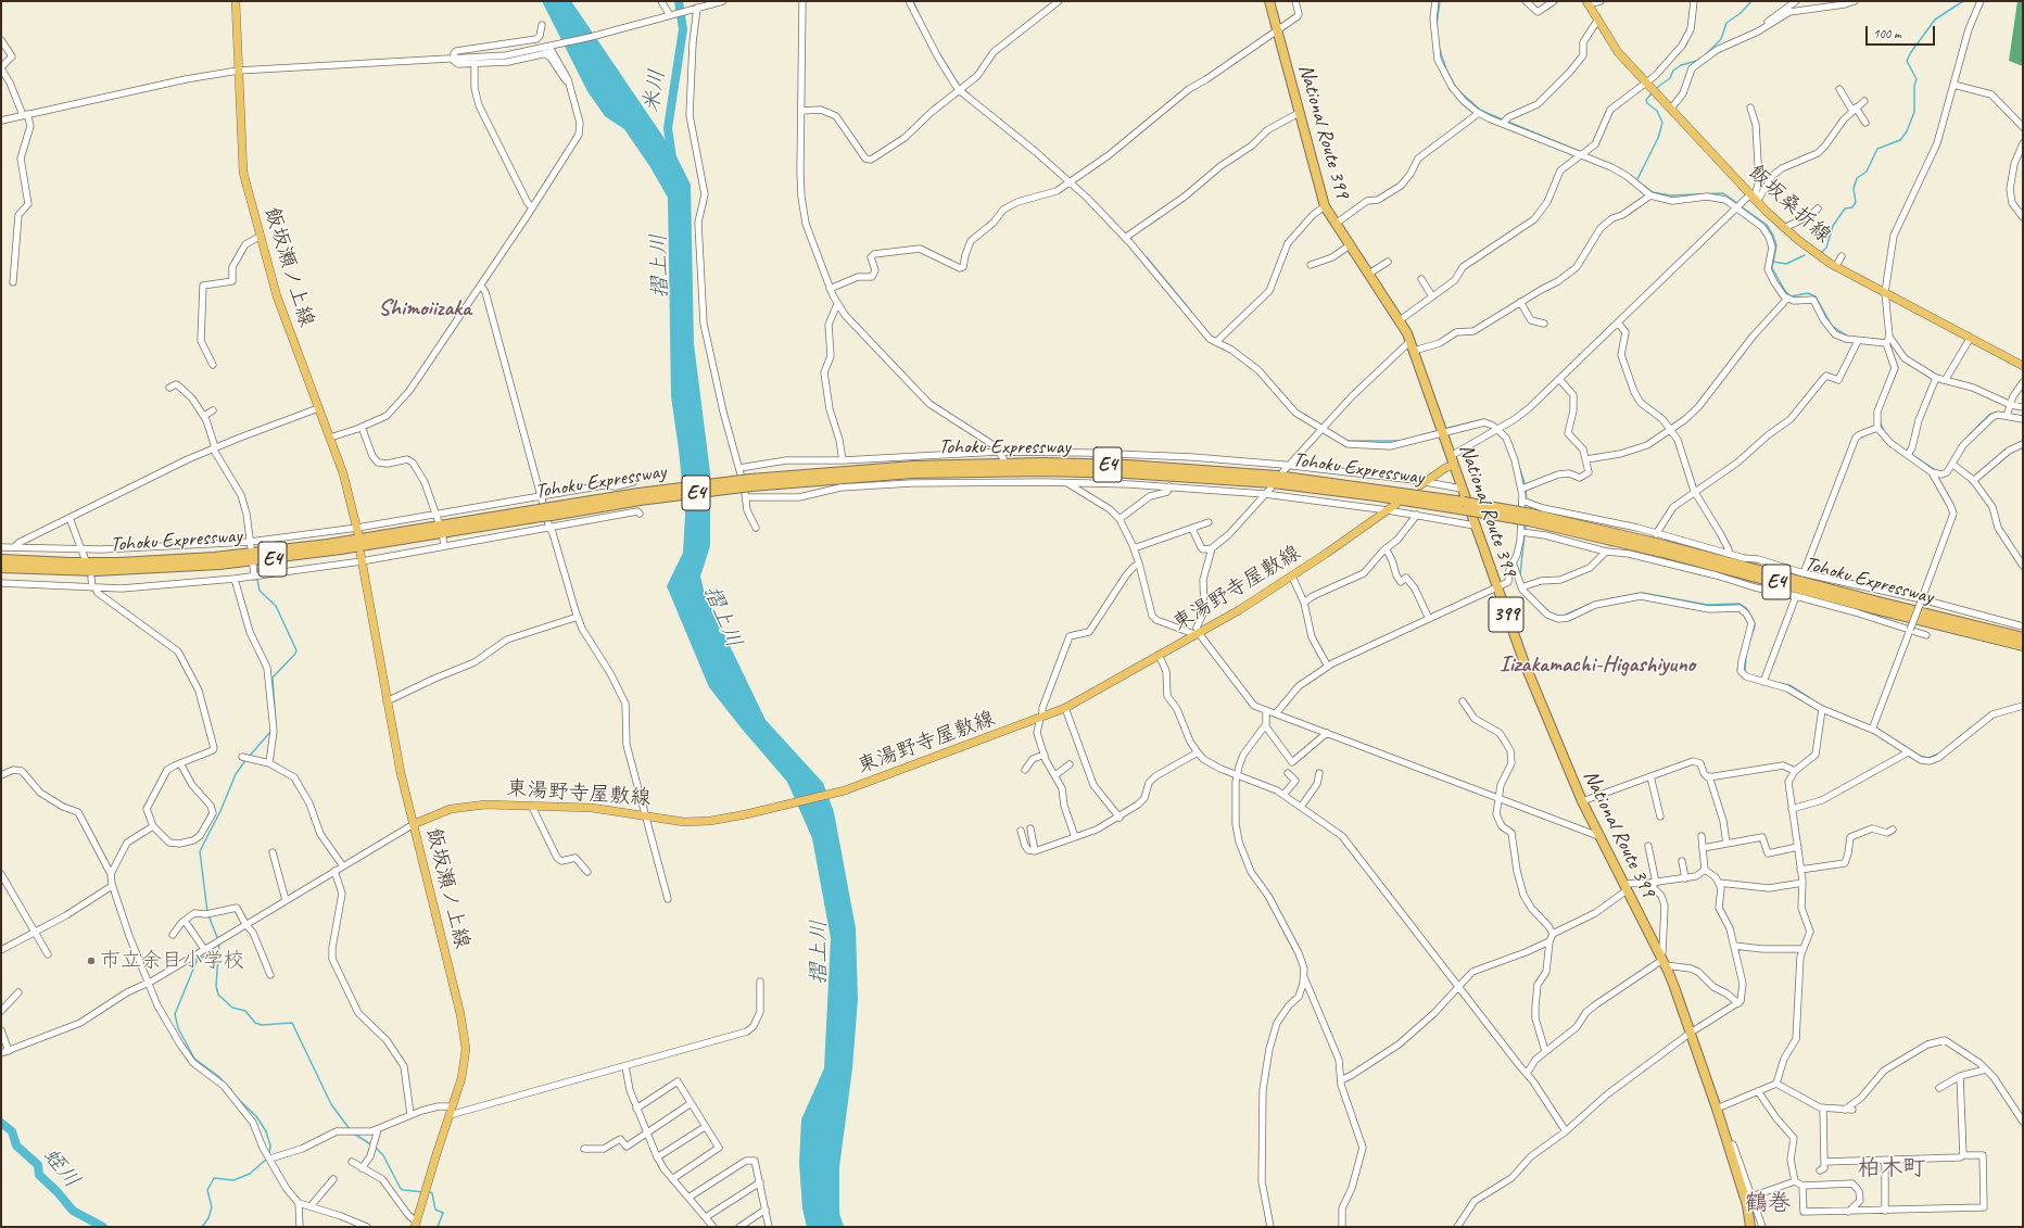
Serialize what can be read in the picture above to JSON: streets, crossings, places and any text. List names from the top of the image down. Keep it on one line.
{"streets":{"highway":["National Route 399","Tohoku Expressway","E4","399"],"main road":["飯坂桑折線","飯坂瀬ノ上線","東湯野寺屋敷線"]},"crossings":[["飯坂瀬ノ上線","東湯野寺屋敷線"]],"districts":["Shimoiizaka","Iizakamachi-Higashiyuno","柏木町","鶴巻"],"water":["米川","摺上川","蛭川"],"places":["市立余目小学校"],"scale_bar":"100 m"}
